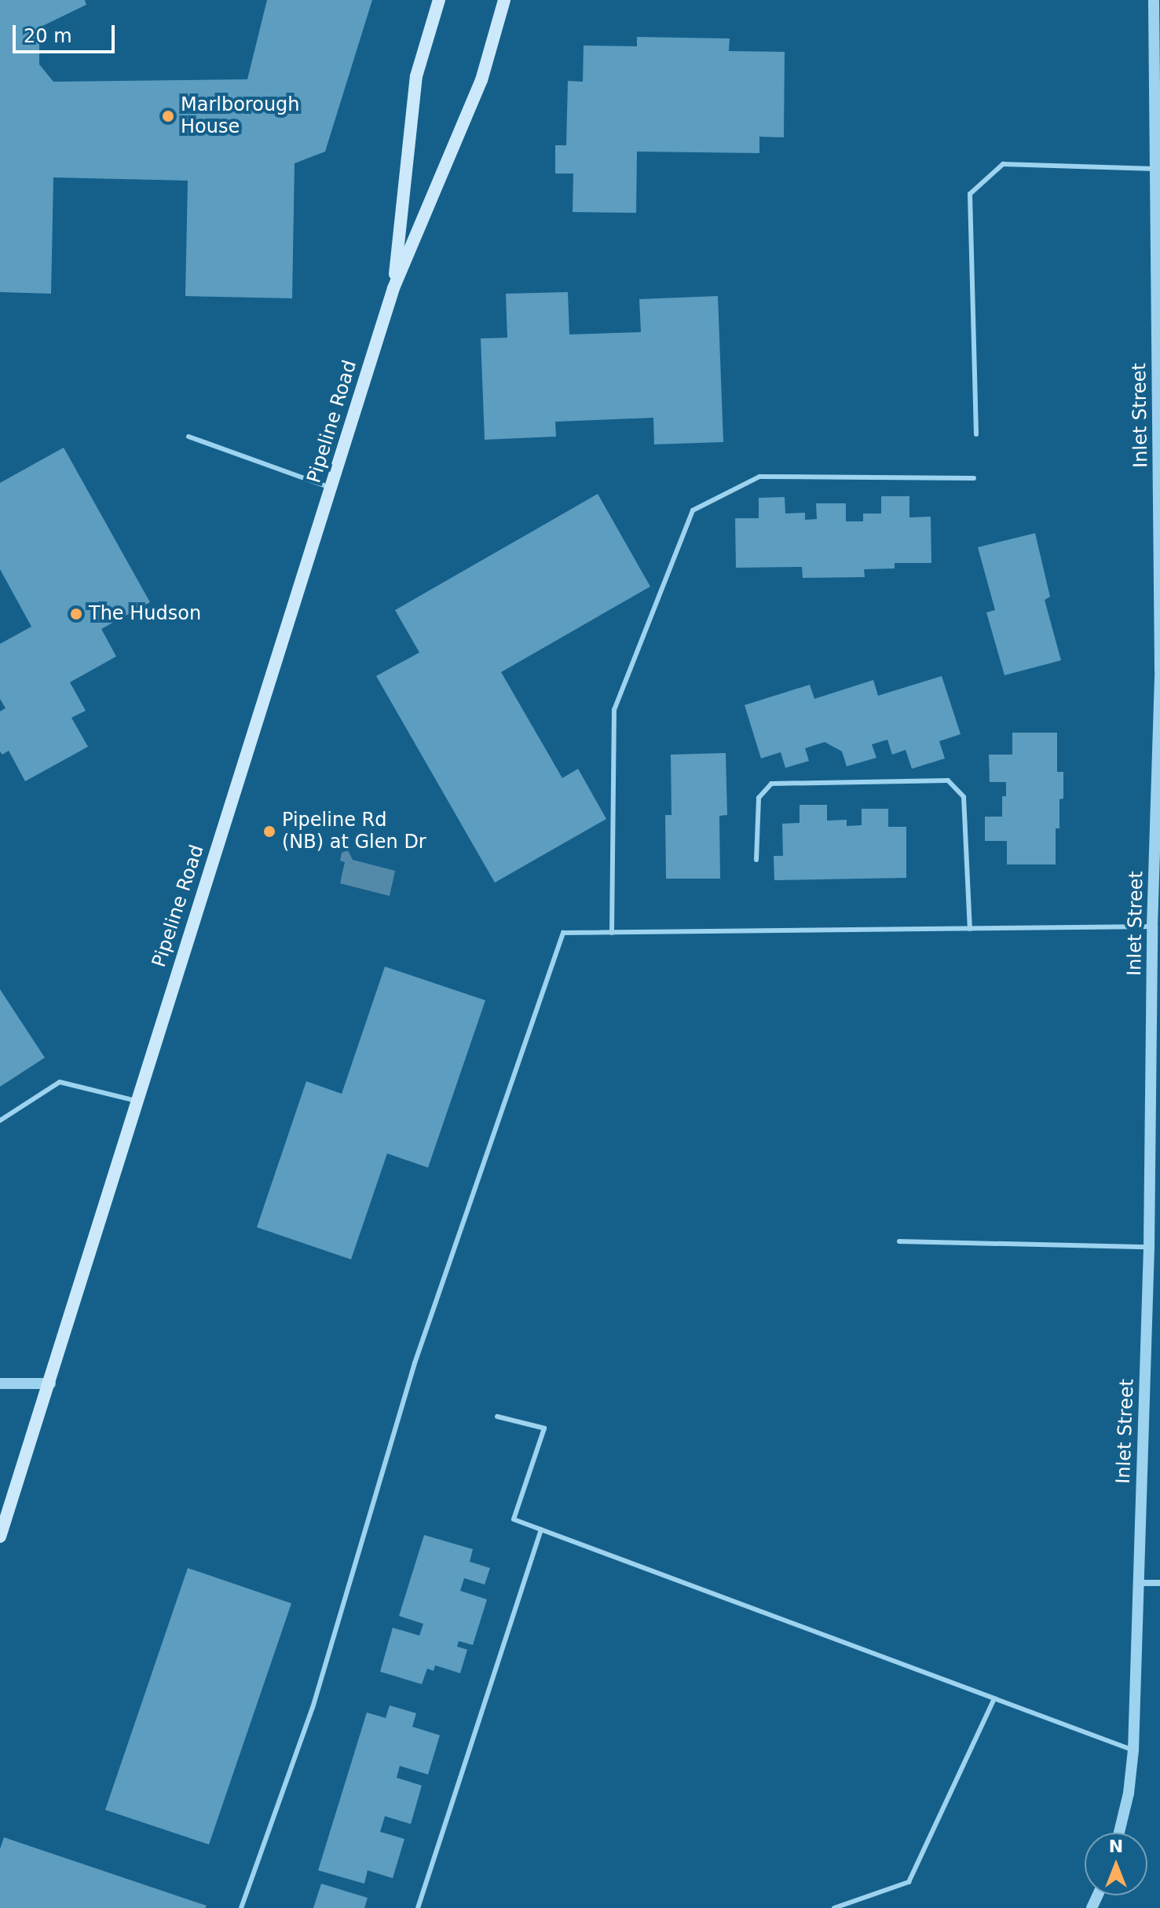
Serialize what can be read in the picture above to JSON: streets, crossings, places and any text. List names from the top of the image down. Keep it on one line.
{"streets":{"main road":["Pipeline Road"],"street":["Inlet Street"]},"places":["Marlborough House","The Hudson","Pipeline Rd (NB) at Glen Dr"],"scale_bar":"20 m","north":"top"}
